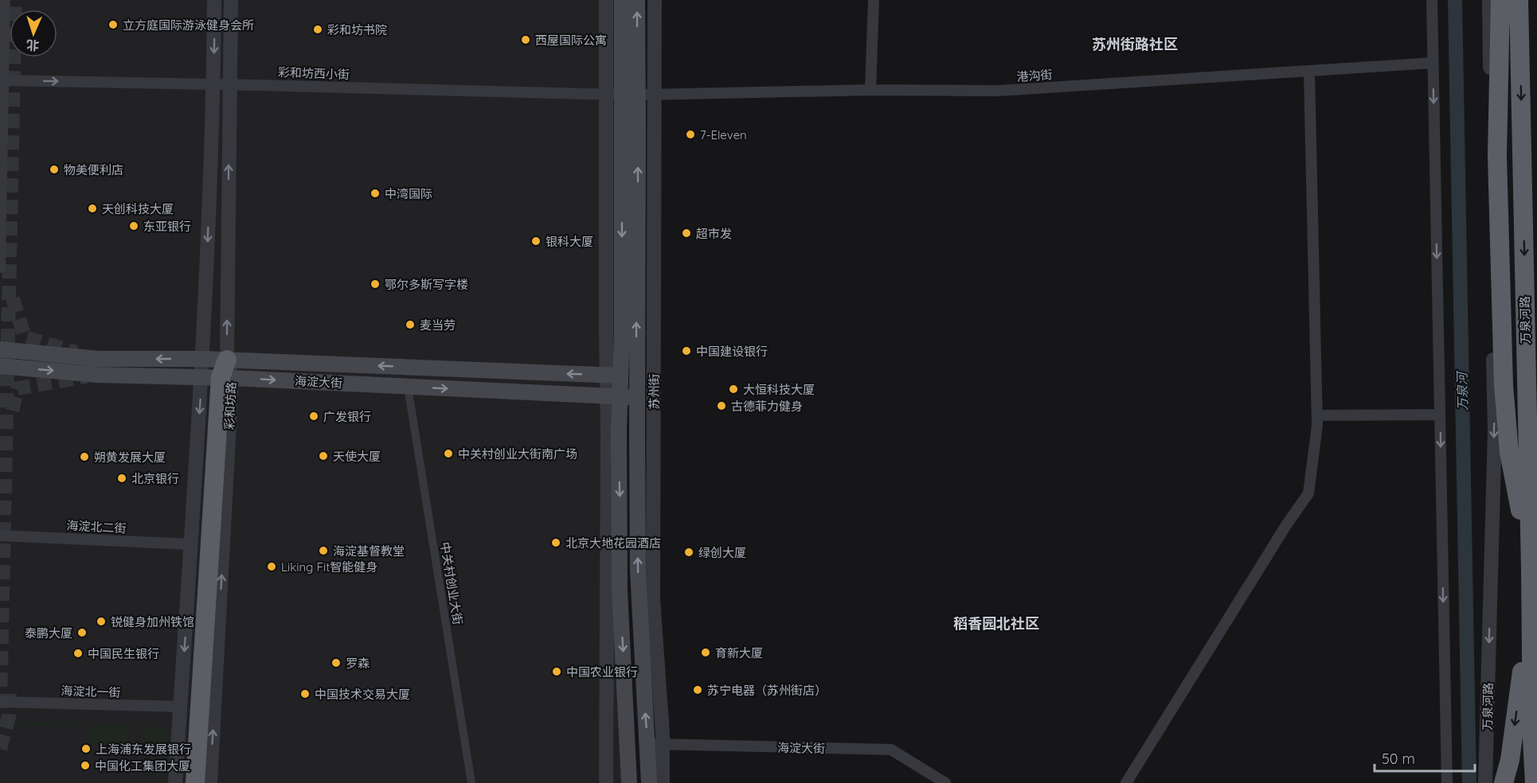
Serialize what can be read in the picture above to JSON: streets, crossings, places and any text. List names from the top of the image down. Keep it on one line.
{"streets":{"highway":["万泉河路"],"main road":["海淀大街","苏州街"],"street":["彩和坊西小街","港沟街","彩和坊路","海淀北二街","中关村创业大街","海淀北一街"]},"crossings":[["彩和坊西小街","港沟街"],["彩和坊西小街","苏州街"],["彩和坊西小街","彩和坊路"],["港沟街","苏州街"],["海淀大街","苏州街"],["海淀大街","彩和坊路"],["海淀大街","中关村创业大街"]],"districts":["苏州街路社区","稻香园北社区"],"water":["万泉河"],"places":["立方庭国际游泳健身会所","彩和坊书院","西屋国际公寓","7-Eleven","物美便利店","中湾国际","天创科技大厦","东亚银行","超市发","银科大厦","鄂尔多斯写字楼","麦当劳","中国建设银行","大恒科技大厦","古德菲力健身","广发银行","中关村创业大街南广场","天使大厦","朔黄发展大厦","北京银行","北京大地花园酒店","海淀基督教堂","绿创大厦","Liking Fit智能健身","锐健身加州铁馆","泰鹏大厦","育新大厦","中国民生银行","罗森","中国农业银行","苏宁电器（苏州街店）","中国技术交易大厦","上海浦东发展银行","中国化工集团大厦"],"scale_bar":"50 m","north":"bottom"}
